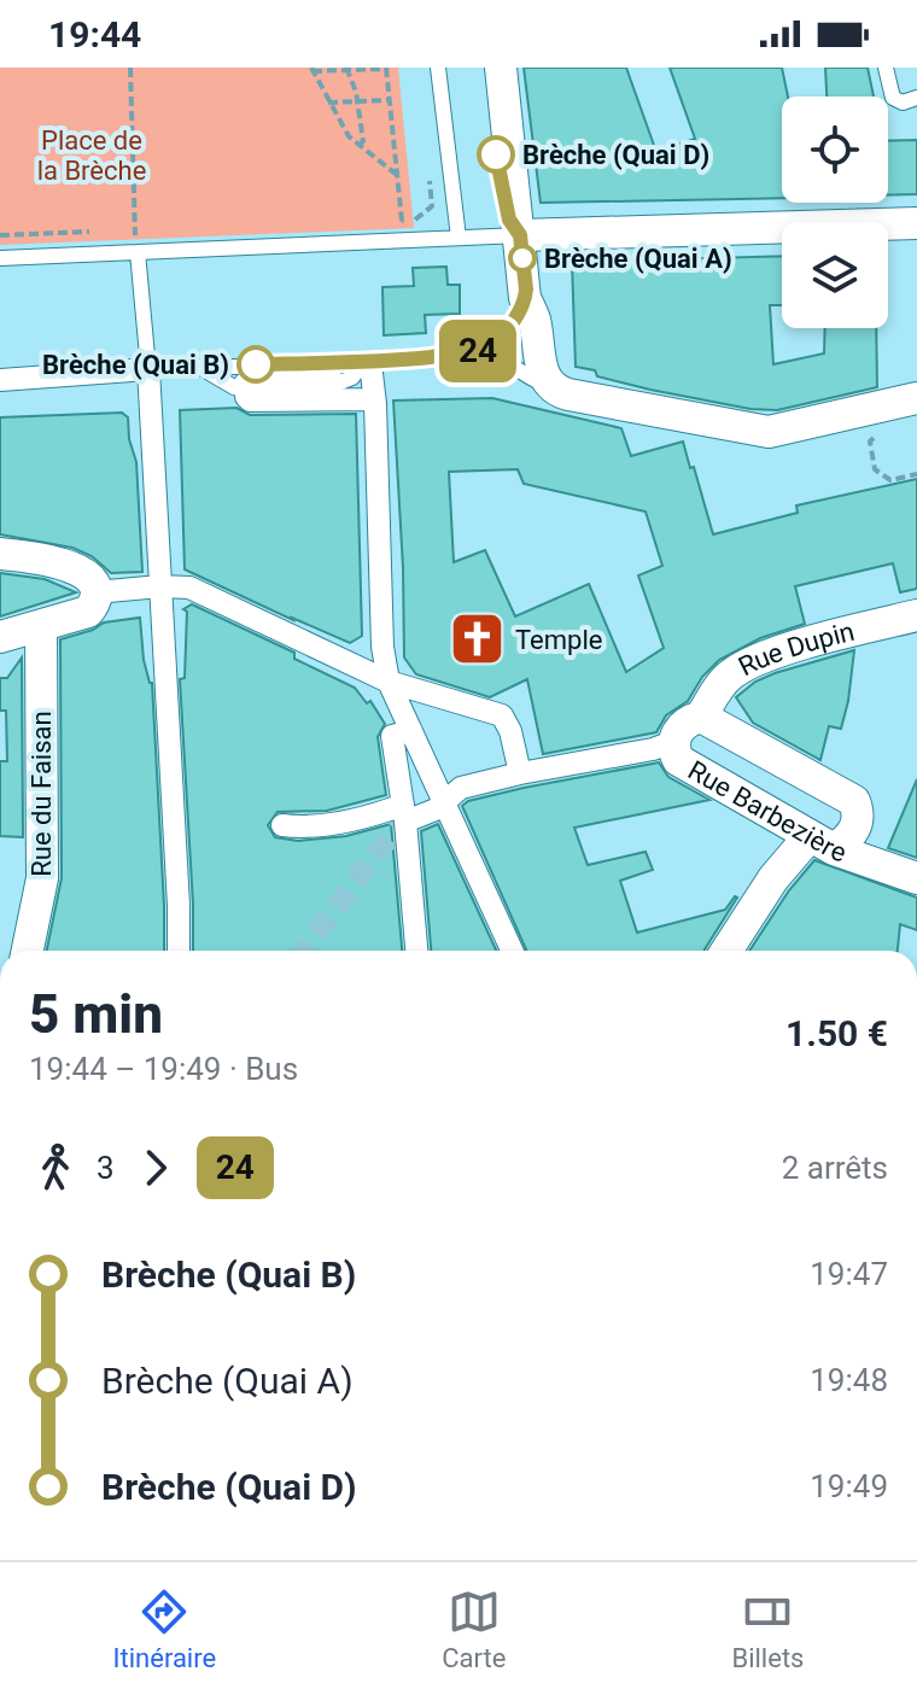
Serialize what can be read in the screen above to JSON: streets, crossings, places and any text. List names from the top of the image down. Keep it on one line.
{"streets":{"street":["Rue Dupin","Rue du Faisan","Rue Barbezière"]},"crossings":[["Rue Dupin","Rue Barbezière"]],"parks":["Place de la Brèche"],"places":{"other":["Brèche (Quai D)","Brèche (Quai A)","Brèche (Quai B)"],"church":["Temple"]},"lines":["bus line 24"],"page":{"status":"19:44","on_map":"24","heading":["5 min","19:44 – 19:49 · Bus","1.50 €"],"legs":["3","24","2 arrêts"],"list":[{"name":"Brèche (Quai B)","value":"19:47"},{"name":"Brèche (Quai A)","value":"19:48"},{"name":"Brèche (Quai D)","value":"19:49"}],"tabs":["Itinéraire","Carte","Billets"]}}
